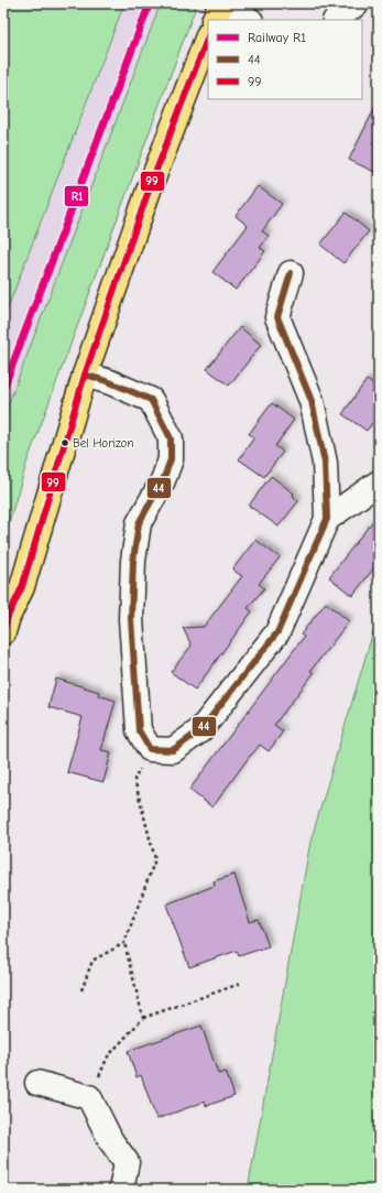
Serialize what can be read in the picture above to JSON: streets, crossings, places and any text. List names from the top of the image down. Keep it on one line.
{"places":["Bel Horizon"],"lines":["rail line R1","transit line 99","transit line 44"],"legend":["Railway R1","44","99"]}
